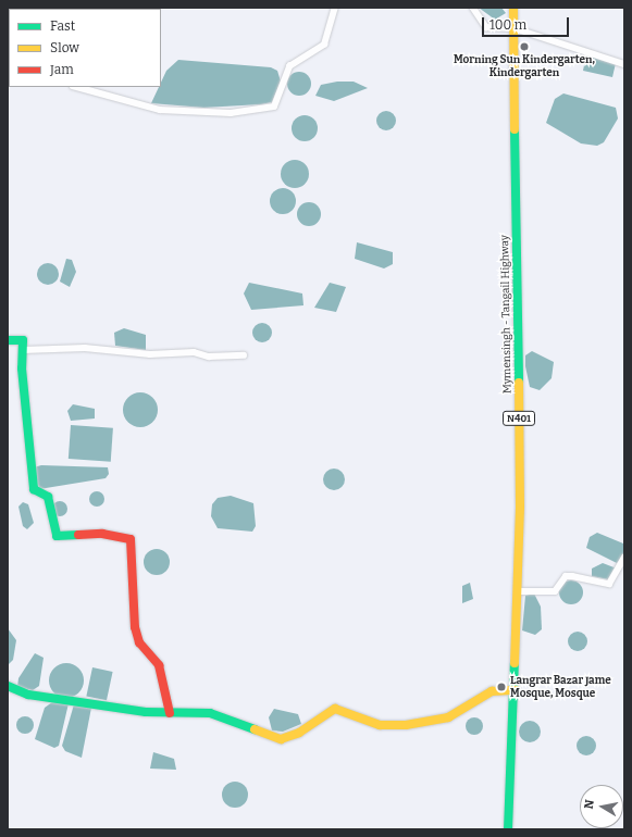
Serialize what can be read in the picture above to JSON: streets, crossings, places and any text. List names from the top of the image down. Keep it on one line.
{"streets":{"main road":["Mymensingh - Tangail Highway","N401"]},"places":["Morning Sun Kindergarten, Kindergarten","Langrar Bazar Jame Mosque, Mosque"],"legend":["Fast","Slow","Jam"],"scale_bar":"100 m","north":"left"}
